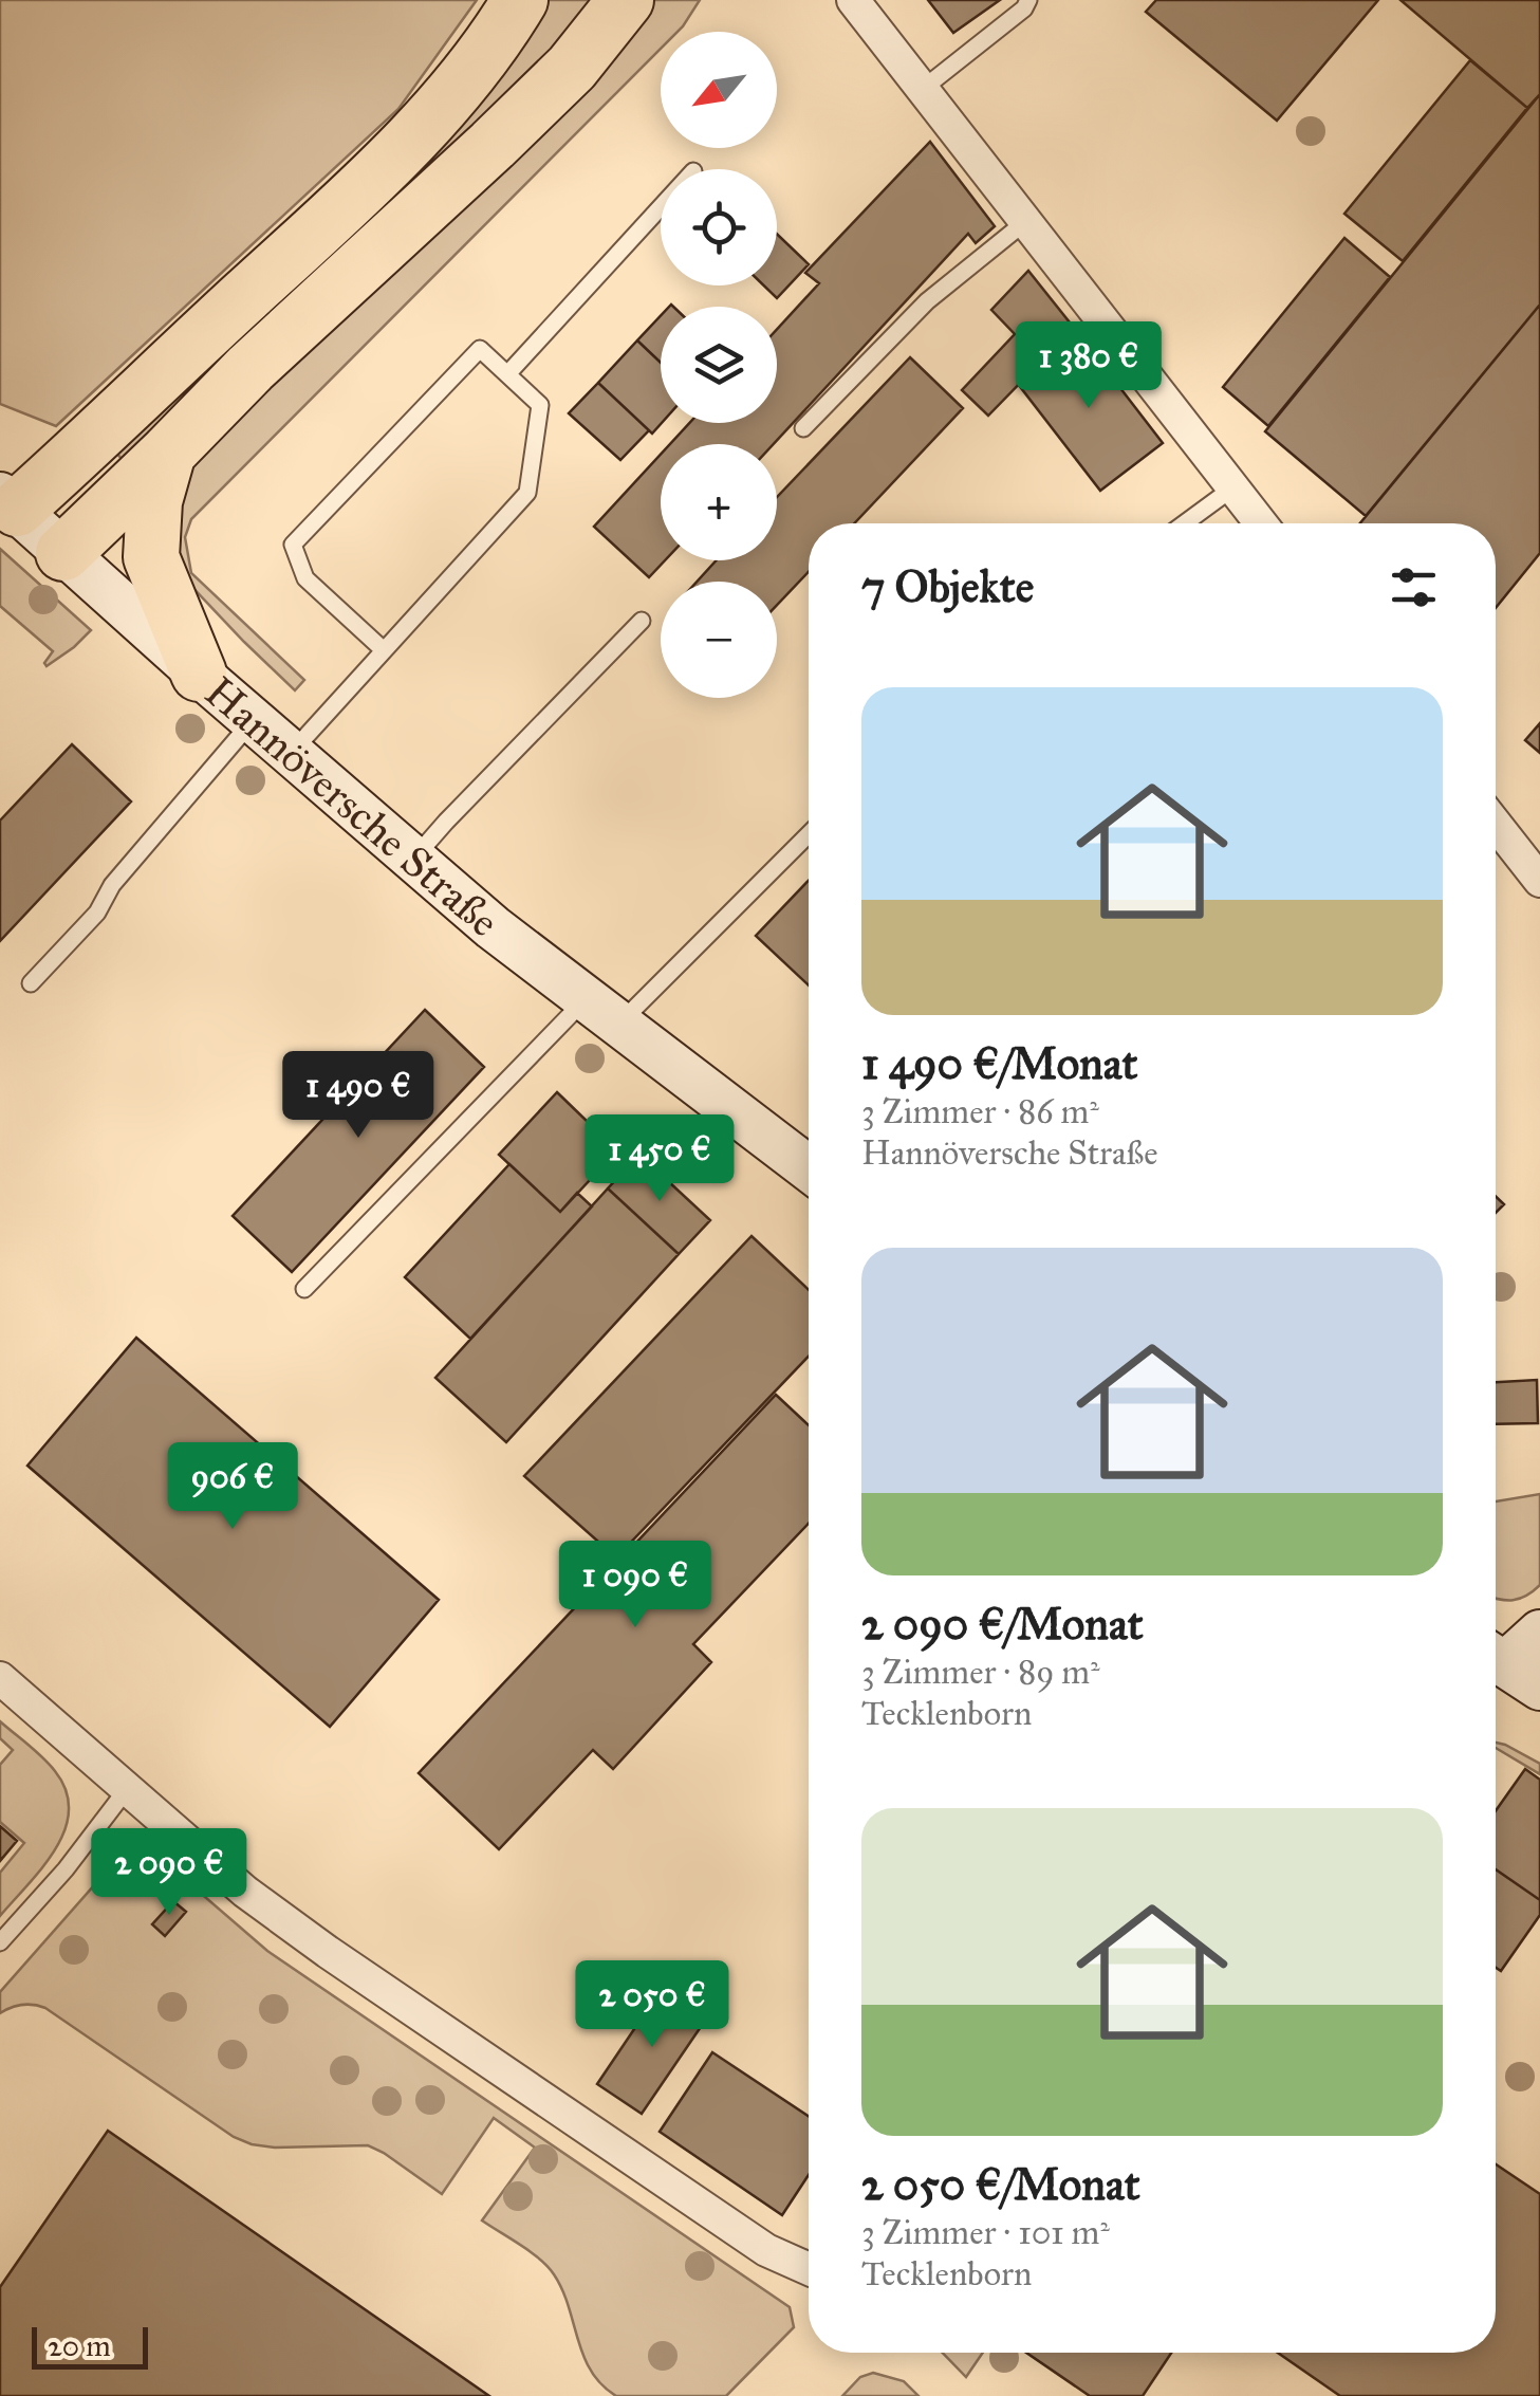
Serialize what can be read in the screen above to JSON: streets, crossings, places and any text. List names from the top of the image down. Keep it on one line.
{"streets":{"main road":["Hannöversche Straße"]},"scale_bar":"20 m","north":"bottom left","page":{"map_buttons":["+","−"],"price":["1 380 €","1 490 €","1 450 €","906 €","1 090 €","2 090 €","2 050 €"],"heading":"7 Objekte","list":[{"name":"1 490 €/Monat","note":"3 Zimmer · 86 m² · Hannöversche Straße"},{"name":"2 090 €/Monat","note":"3 Zimmer · 89 m² · Tecklenborn"},{"name":"2 050 €/Monat","note":"3 Zimmer · 101 m² · Tecklenborn"}],"scale":"20 m"}}
